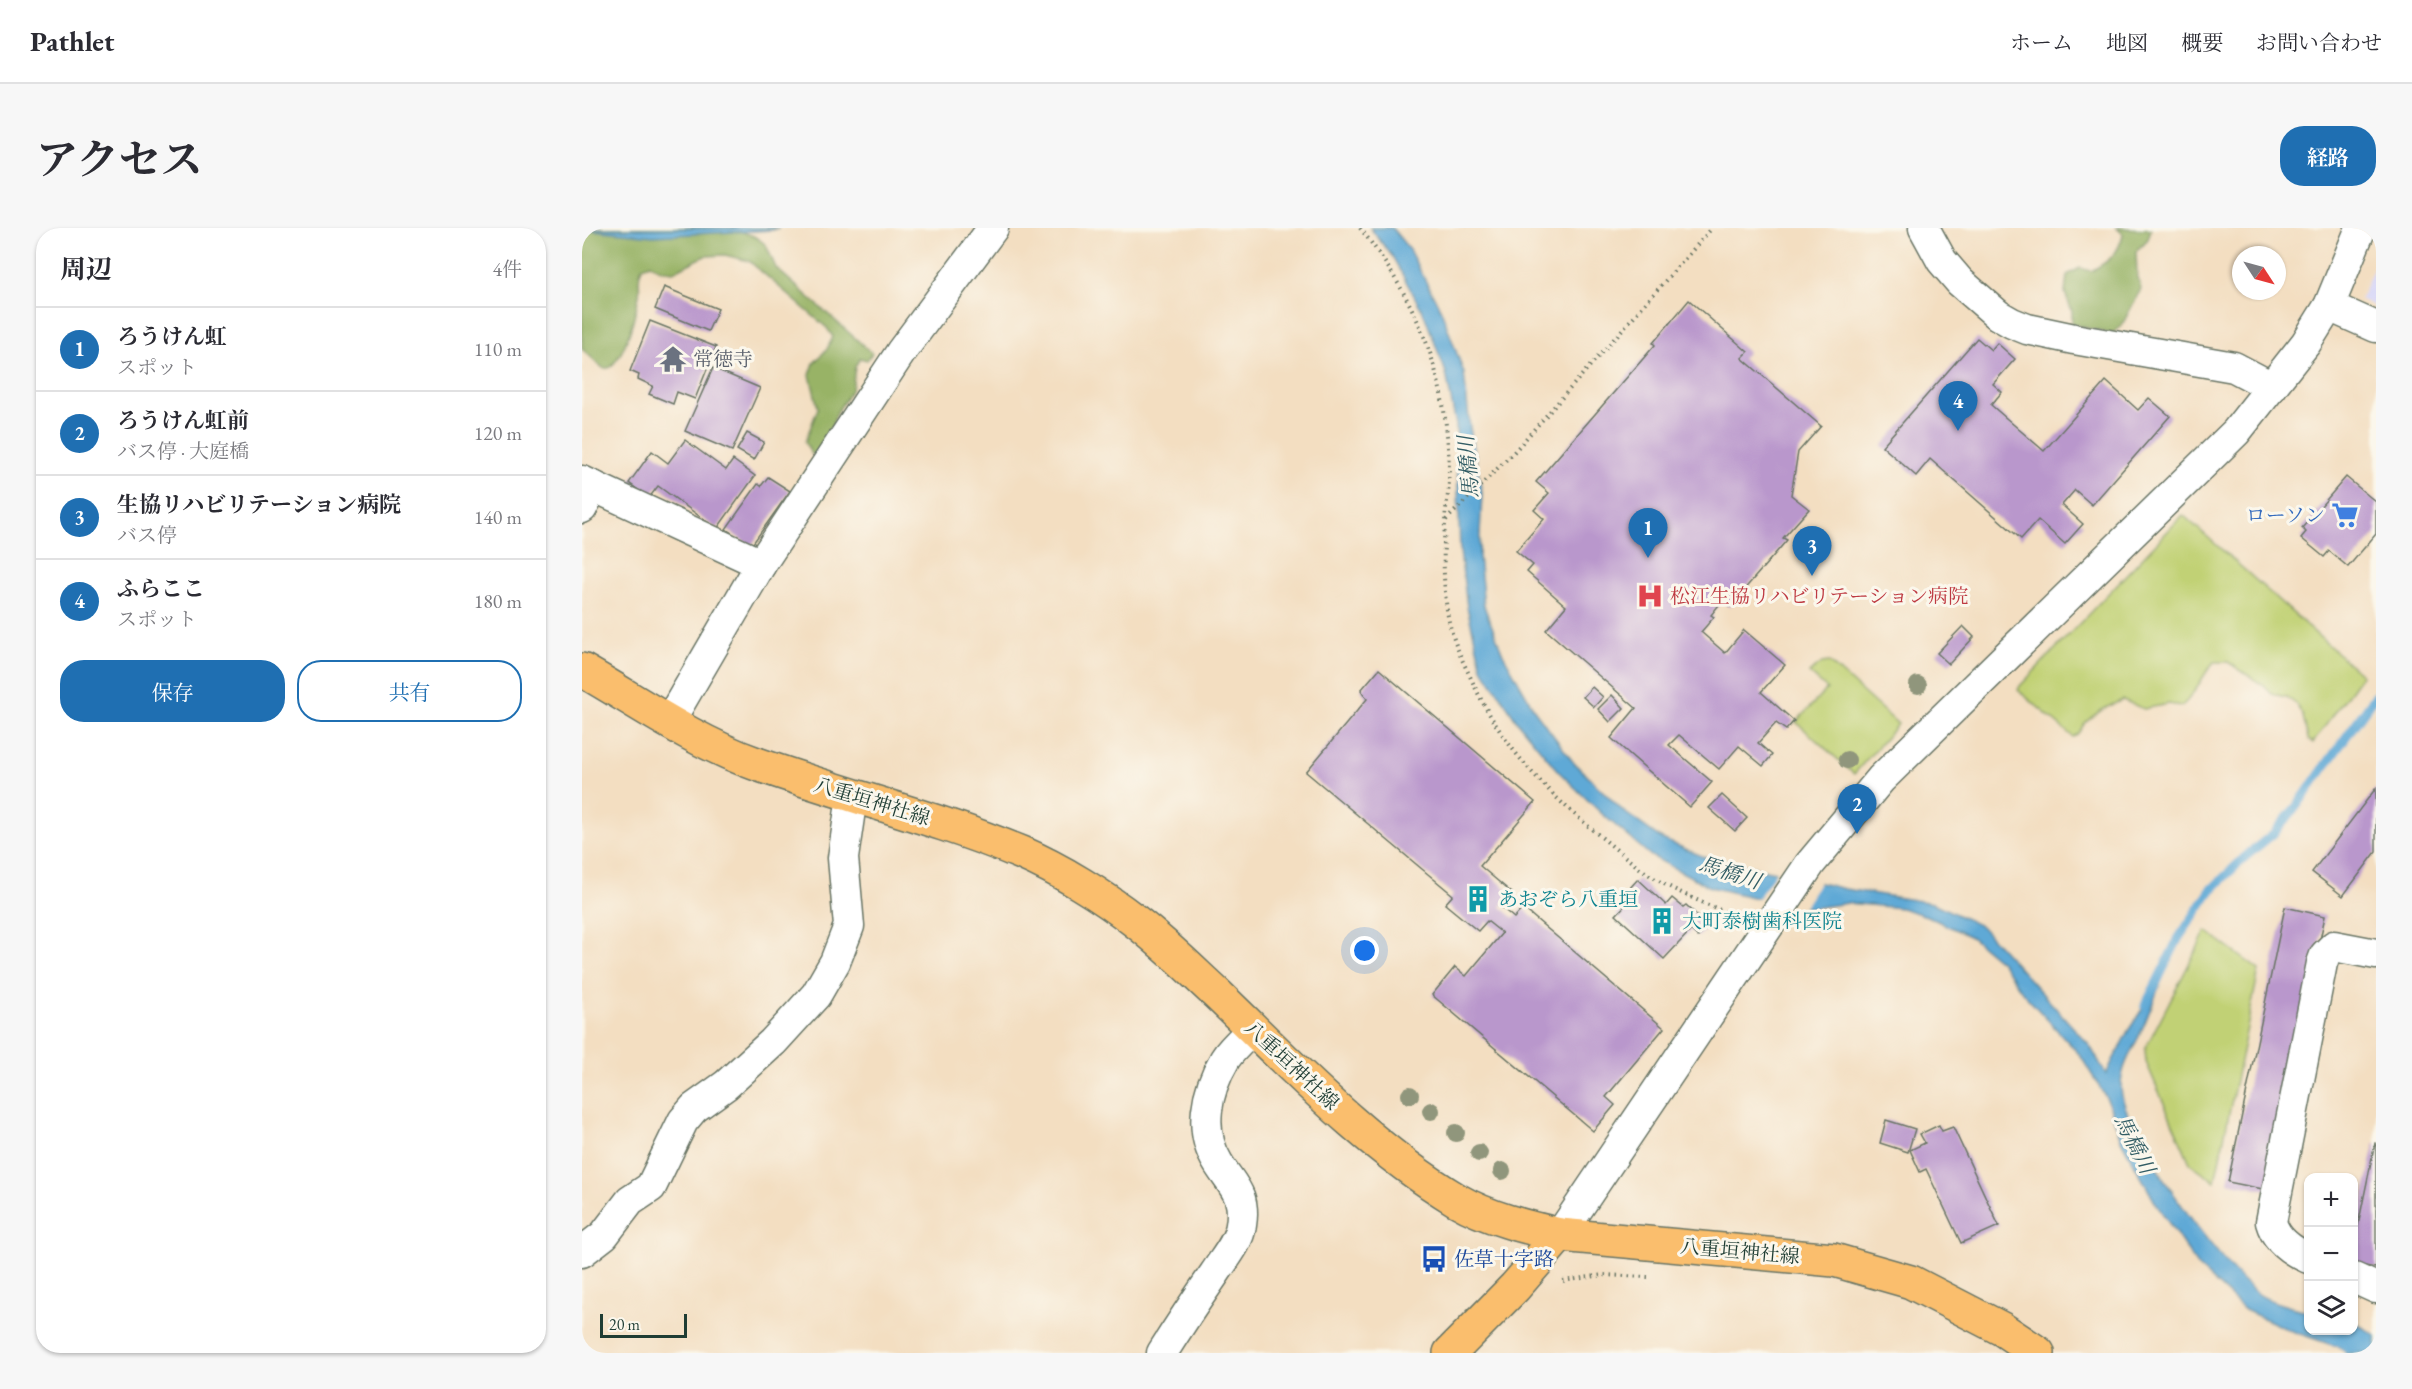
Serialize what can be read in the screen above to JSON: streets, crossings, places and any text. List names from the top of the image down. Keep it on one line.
{"streets":{"main road":["八重垣神社線"]},"water":["馬橋川"],"places":{"temple":["常徳寺"],"supermarket":["ローソン"],"hospital":["松江生協リハビリテーション病院"],"building":["あおぞら八重垣","大町泰樹歯科医院"],"bus stop":["佐草十字路"]},"scale_bar":"20 m","north":"bottom right","page":{"header":"Pathlet","nav":["ホーム","地図","概要","お問い合わせ"],"title":"アクセス","buttons":["経路",["保存","共有"]],"heading":["周辺","4件"],"list":[{"mark":"1","name":"ろうけん虹","note":"スポット","value":"110 m"},{"mark":"2","name":"ろうけん虹前","note":"バス停 · 大庭橋","value":"120 m"},{"mark":"3","name":"生協リハビリテーション病院","note":"バス停","value":"140 m"},{"mark":"4","name":"ふらここ","note":"スポット","value":"180 m"}],"pins":["4","1","3","2"],"map_buttons":["+","−"],"scale":"20 m"}}
